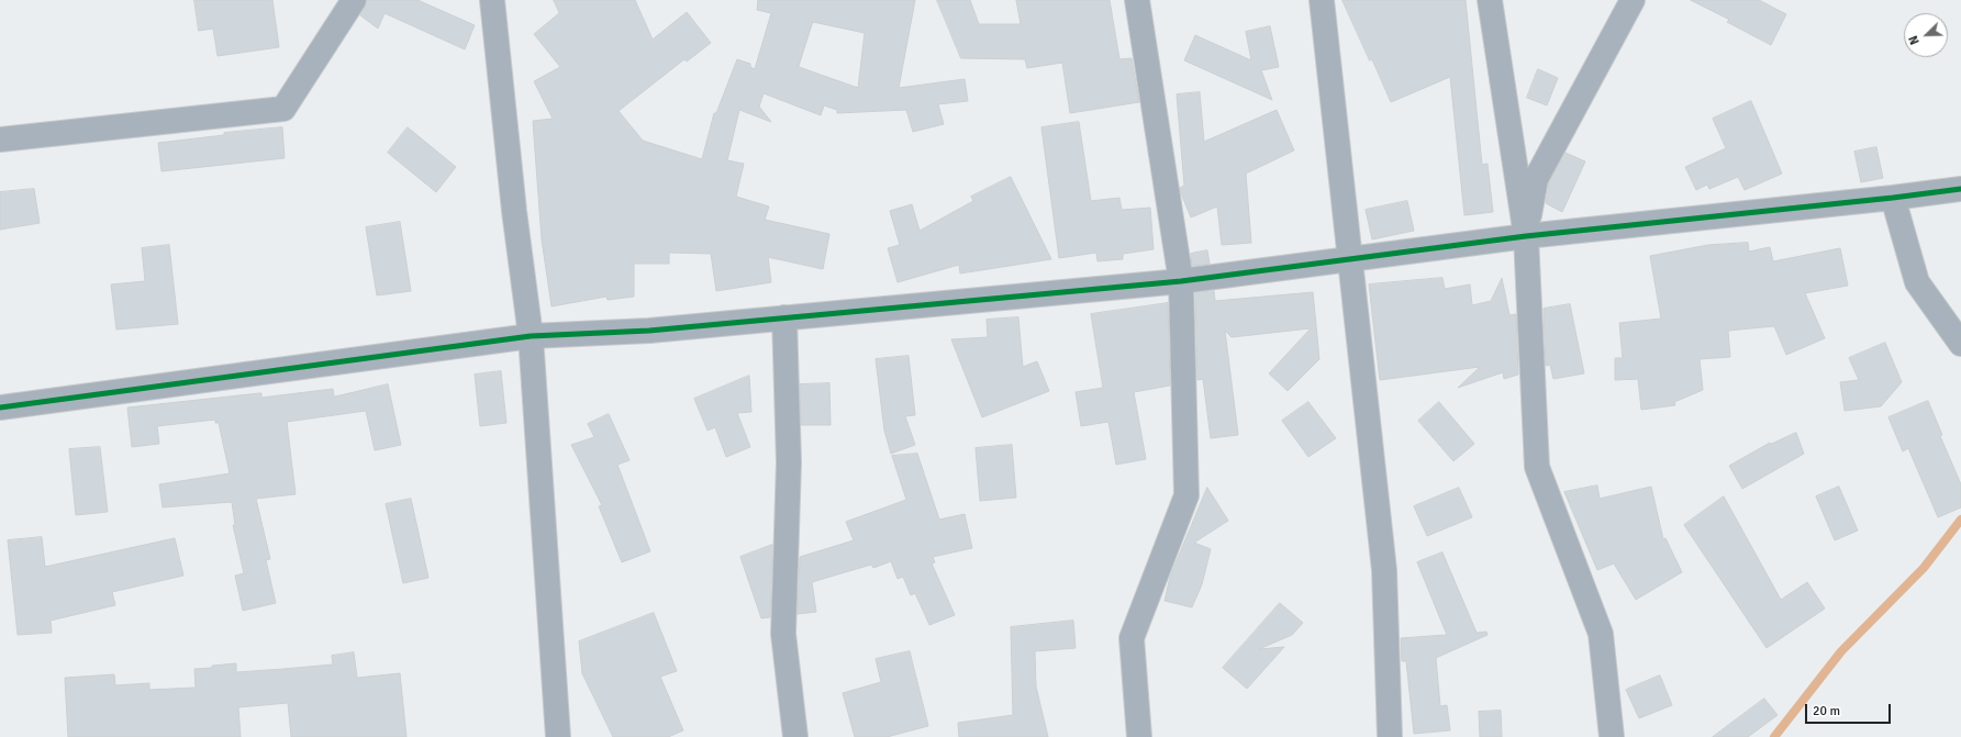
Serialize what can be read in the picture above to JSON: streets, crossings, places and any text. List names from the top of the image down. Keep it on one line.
{"scale_bar":"20 m","north":"bottom left"}
